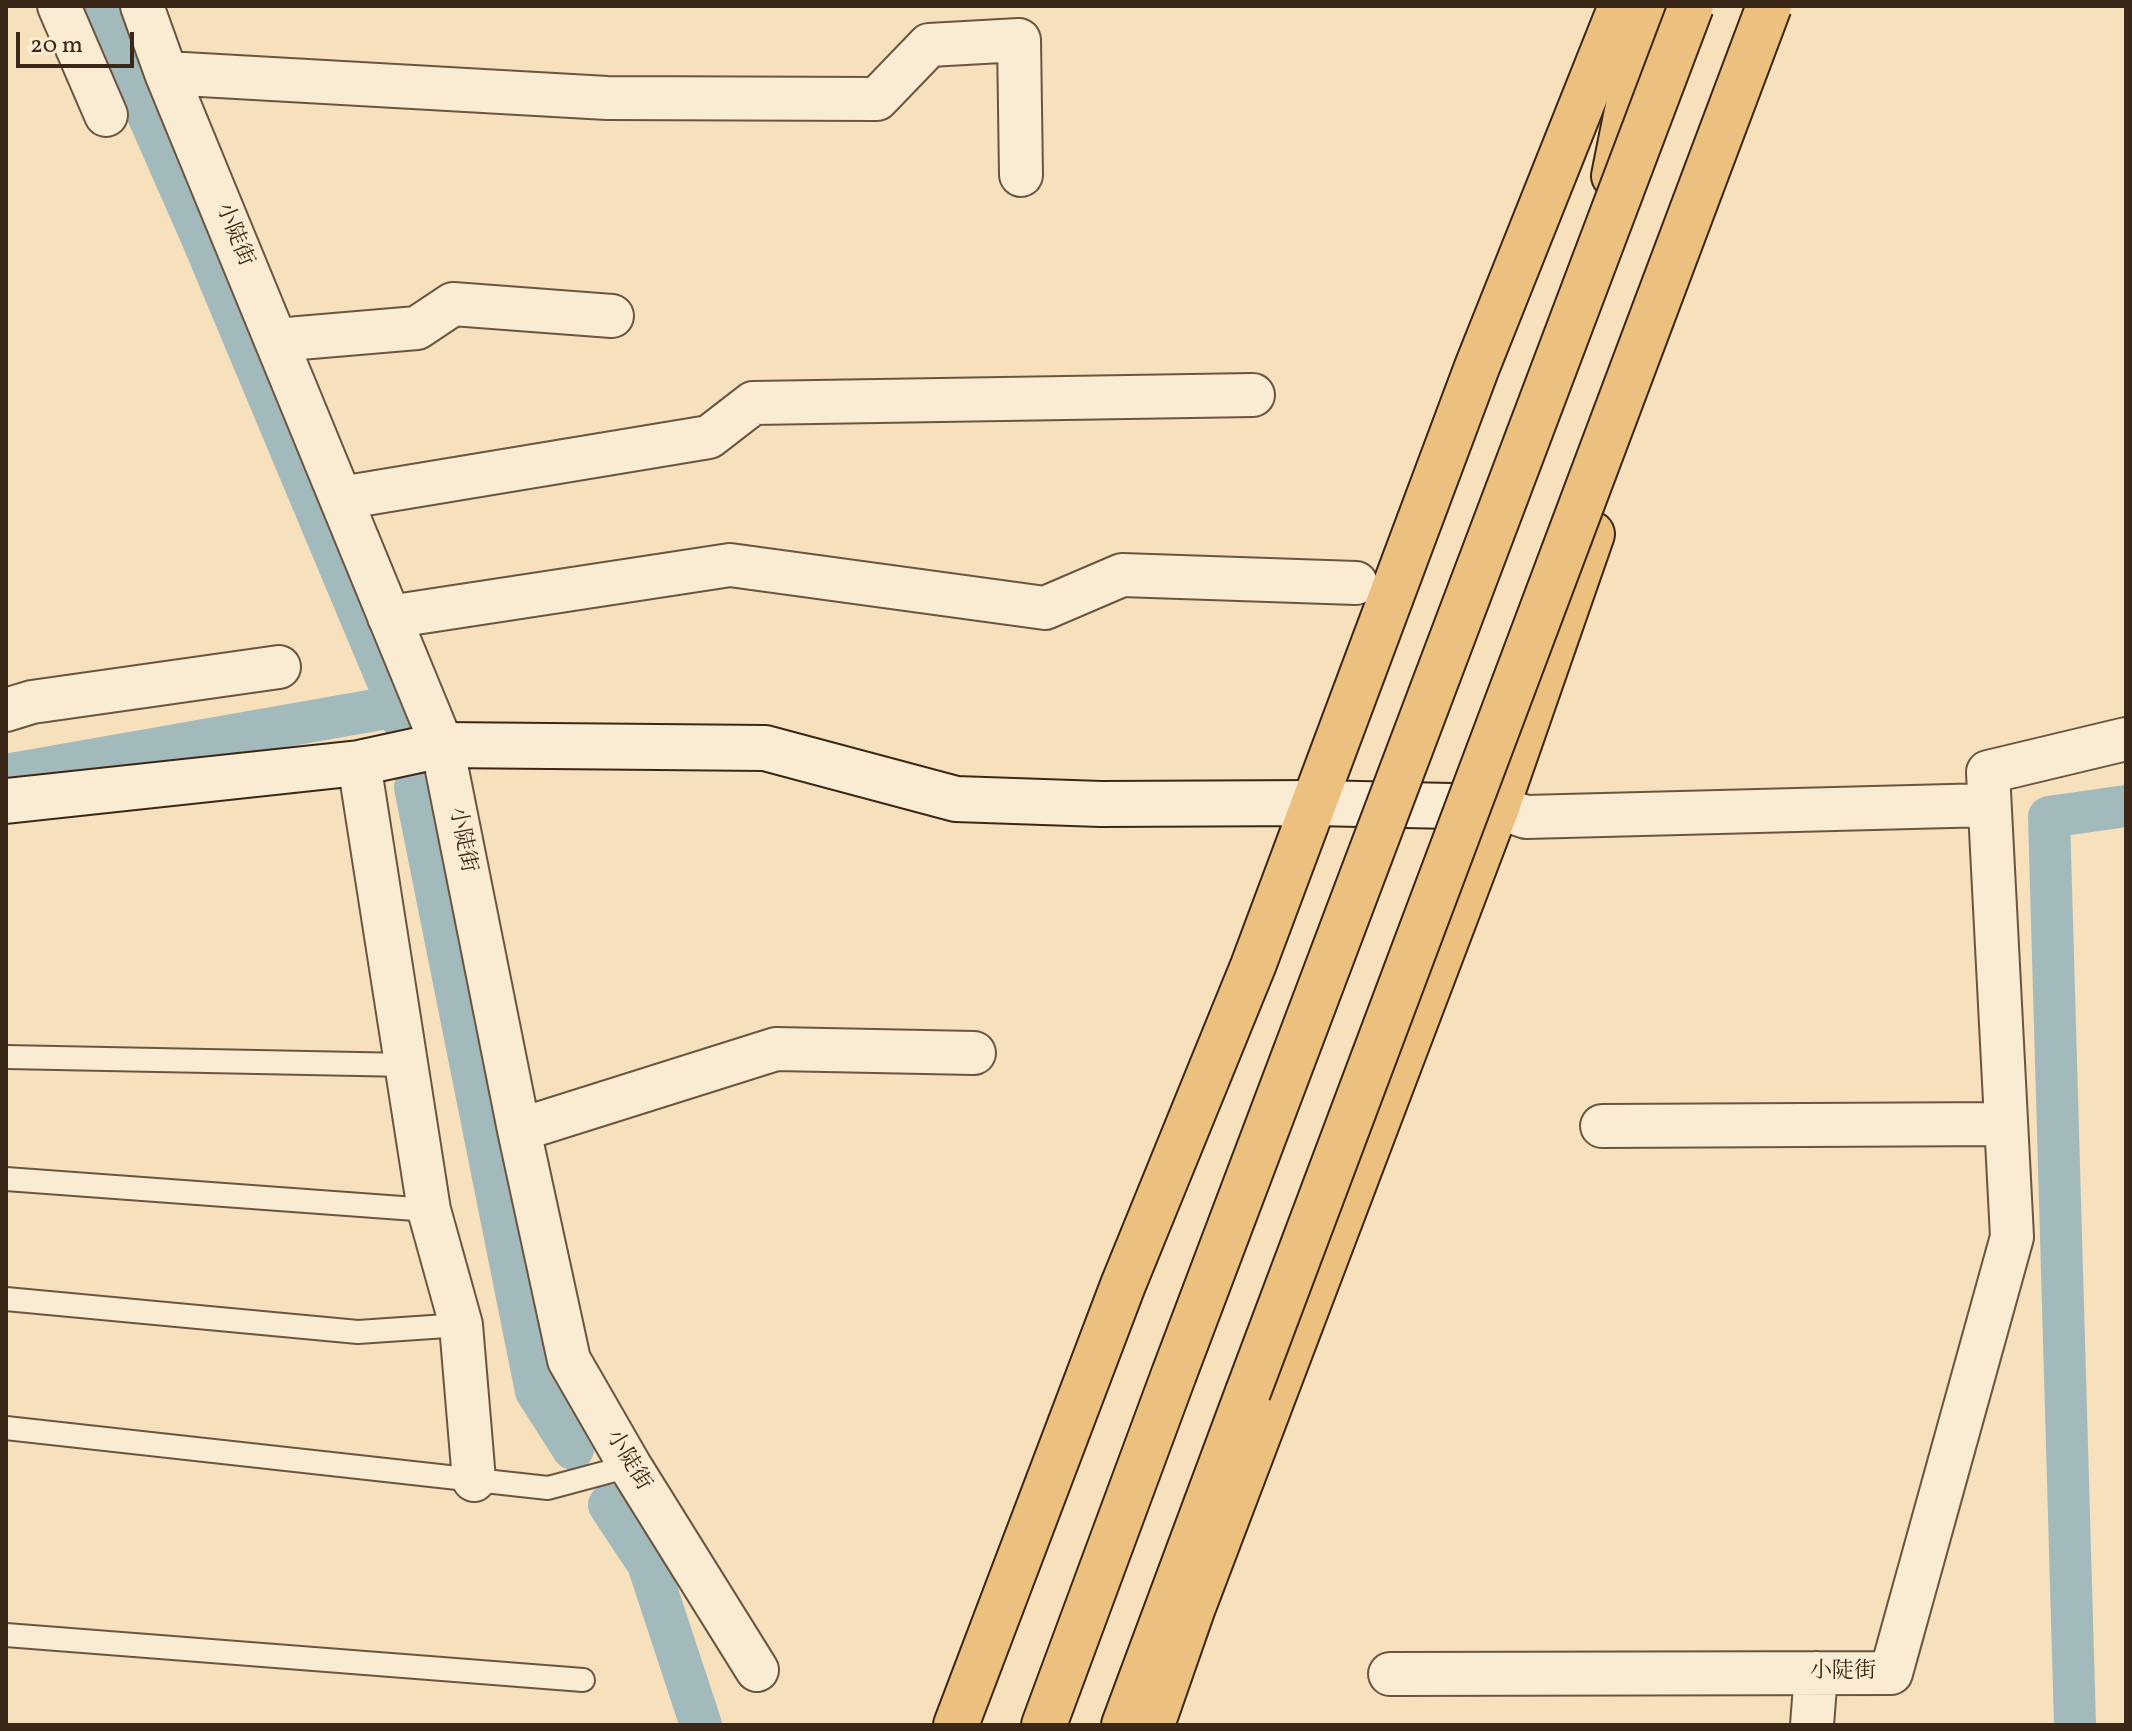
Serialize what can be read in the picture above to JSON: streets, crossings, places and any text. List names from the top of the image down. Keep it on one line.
{"streets":{"street":["小陡街"]},"scale_bar":"20 m"}
